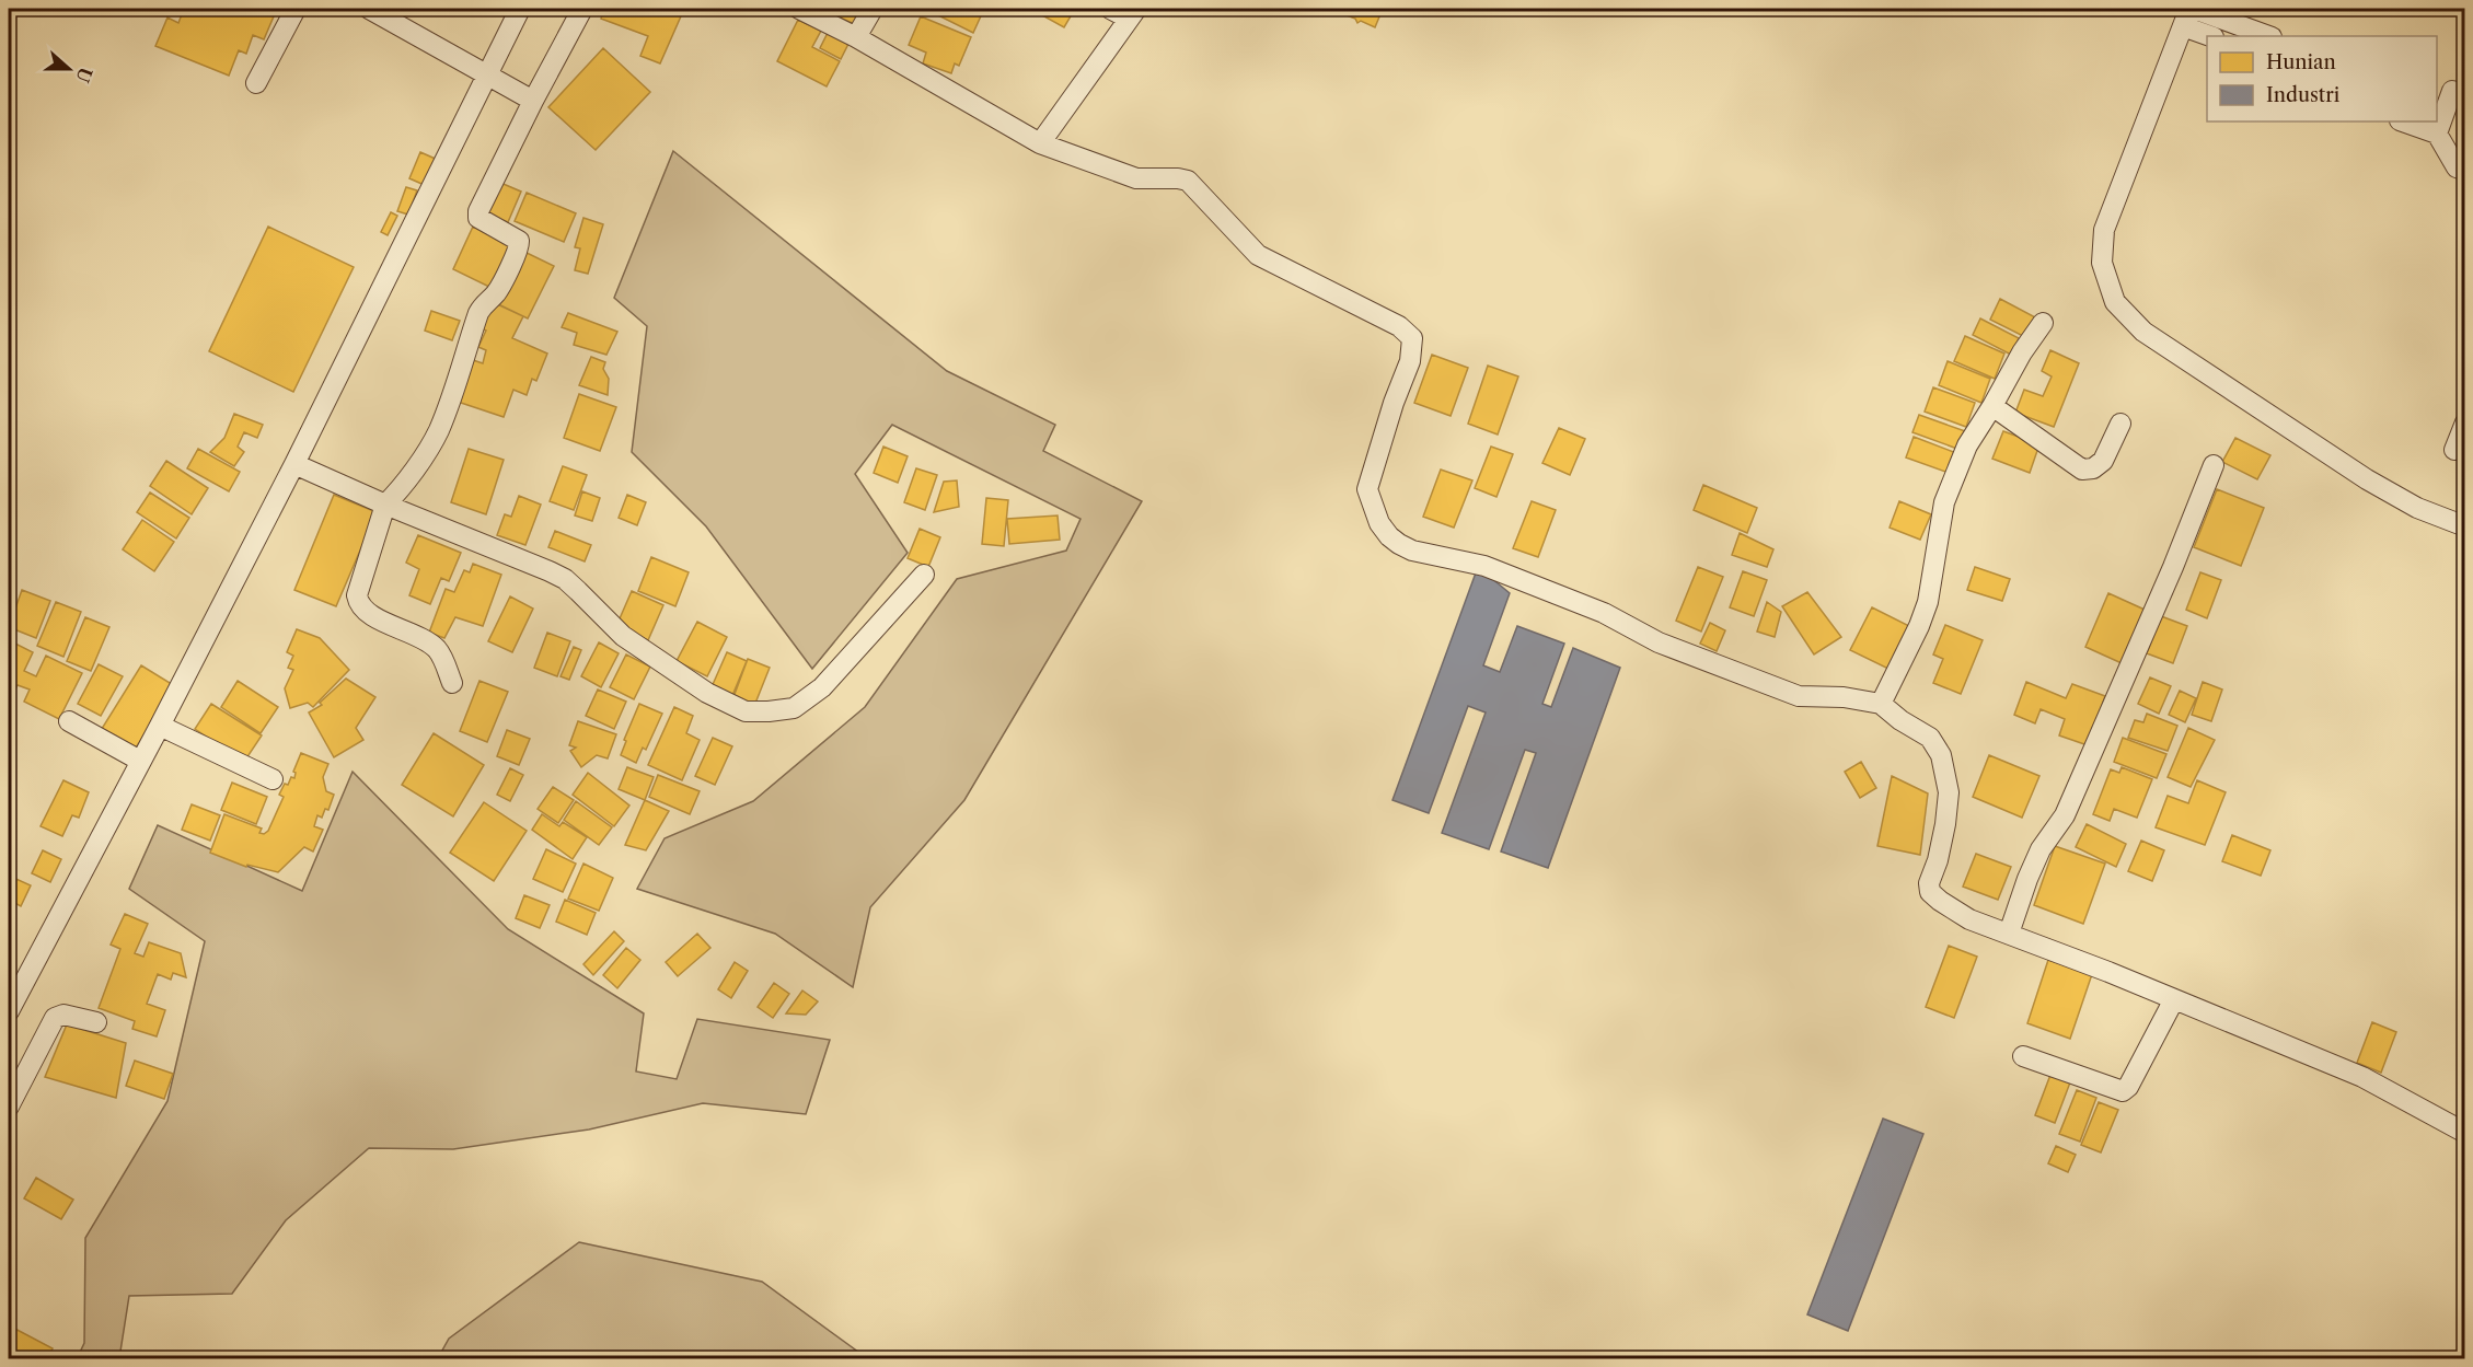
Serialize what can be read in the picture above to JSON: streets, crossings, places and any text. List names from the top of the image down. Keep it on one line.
{"legend":["Hunian","Industri"],"north":"right"}
